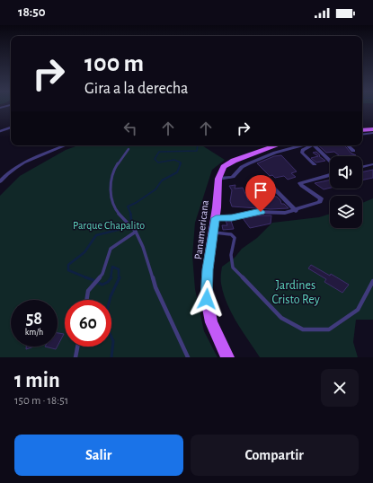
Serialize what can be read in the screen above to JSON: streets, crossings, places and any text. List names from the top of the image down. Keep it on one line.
{"streets":{"main road":["Panamericana"]},"parks":["Parque Chapalito","Jardines Cristo Rey"],"page":{"status":"18:50","turn":["100 m","Gira a la derecha"],"speed":"58 km/h","limit":"60","heading":["1 min","150 m · 18:51"],"buttons":["Salir","Compartir"]}}
